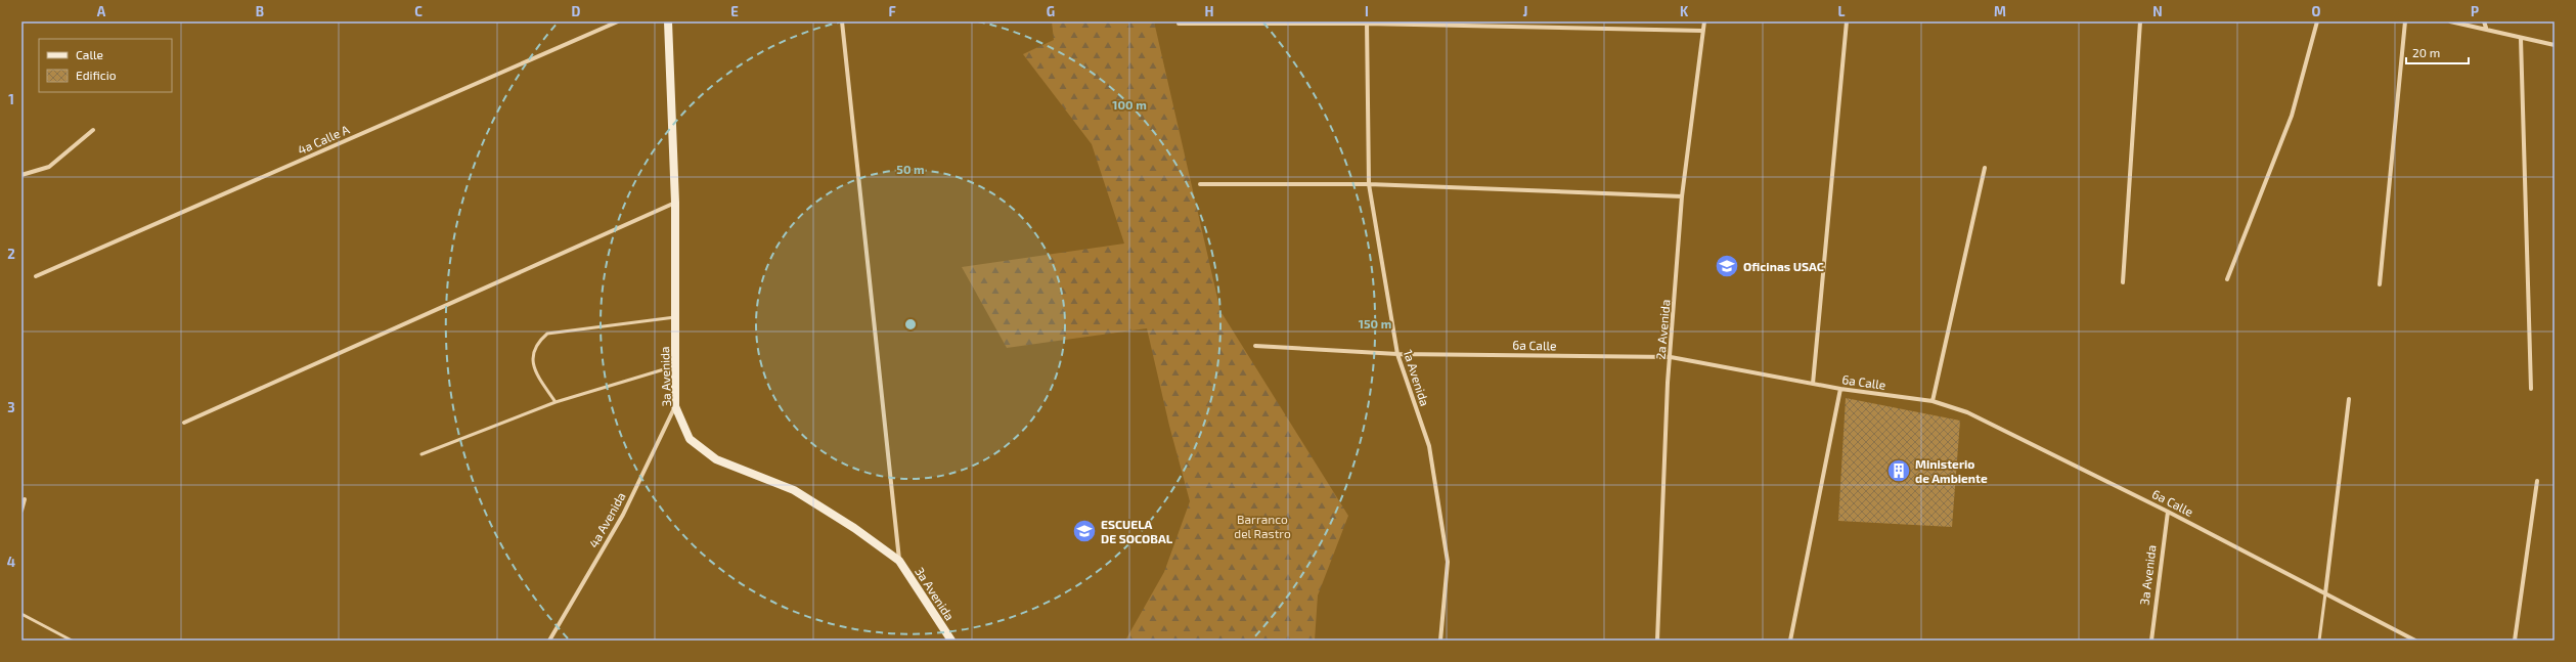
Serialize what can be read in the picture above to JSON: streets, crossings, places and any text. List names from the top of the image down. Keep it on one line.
{"streets":{"main road":["3a Avenida"],"street":["4a Calle A","2a Avenida","6a Calle","1a Avenida","4a Avenida"]},"crossings":[["2a Avenida","6a Calle"],["6a Calle","3a Avenida"],["6a Calle","1a Avenida"],["3a Avenida","4a Avenida"]],"parks":["Barranco del Rastro"],"places":{"school or university":["Oficinas USAC","ESCUELA DE SOCOBAL"],"building":["Ministerio de Ambiente"]},"legend":["Calle","Edificio"],"scale_bar":"20 m","grid":{"columns":["A","B","C","D","E","F","G","H","I","J","K","L","M","N","O","P"],"rows":["1","2","3","4"]},"rings":["100 m","50 m","150 m"]}
